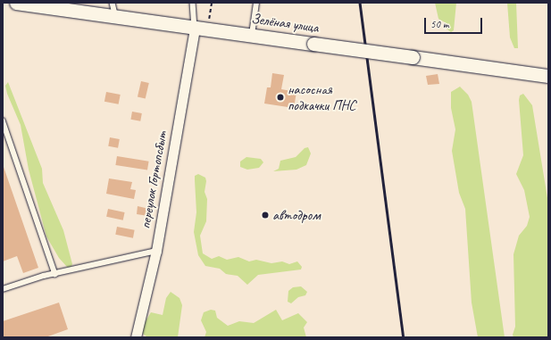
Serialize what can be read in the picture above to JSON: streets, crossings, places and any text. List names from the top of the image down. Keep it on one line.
{"streets":{"street":["Зелёная улица","переулок Гортопсбыт"]},"crossings":[["Зелёная улица","переулок Гортопсбыт"]],"places":["насосная подкачки ПНС","автодром"],"scale_bar":"50 m"}
